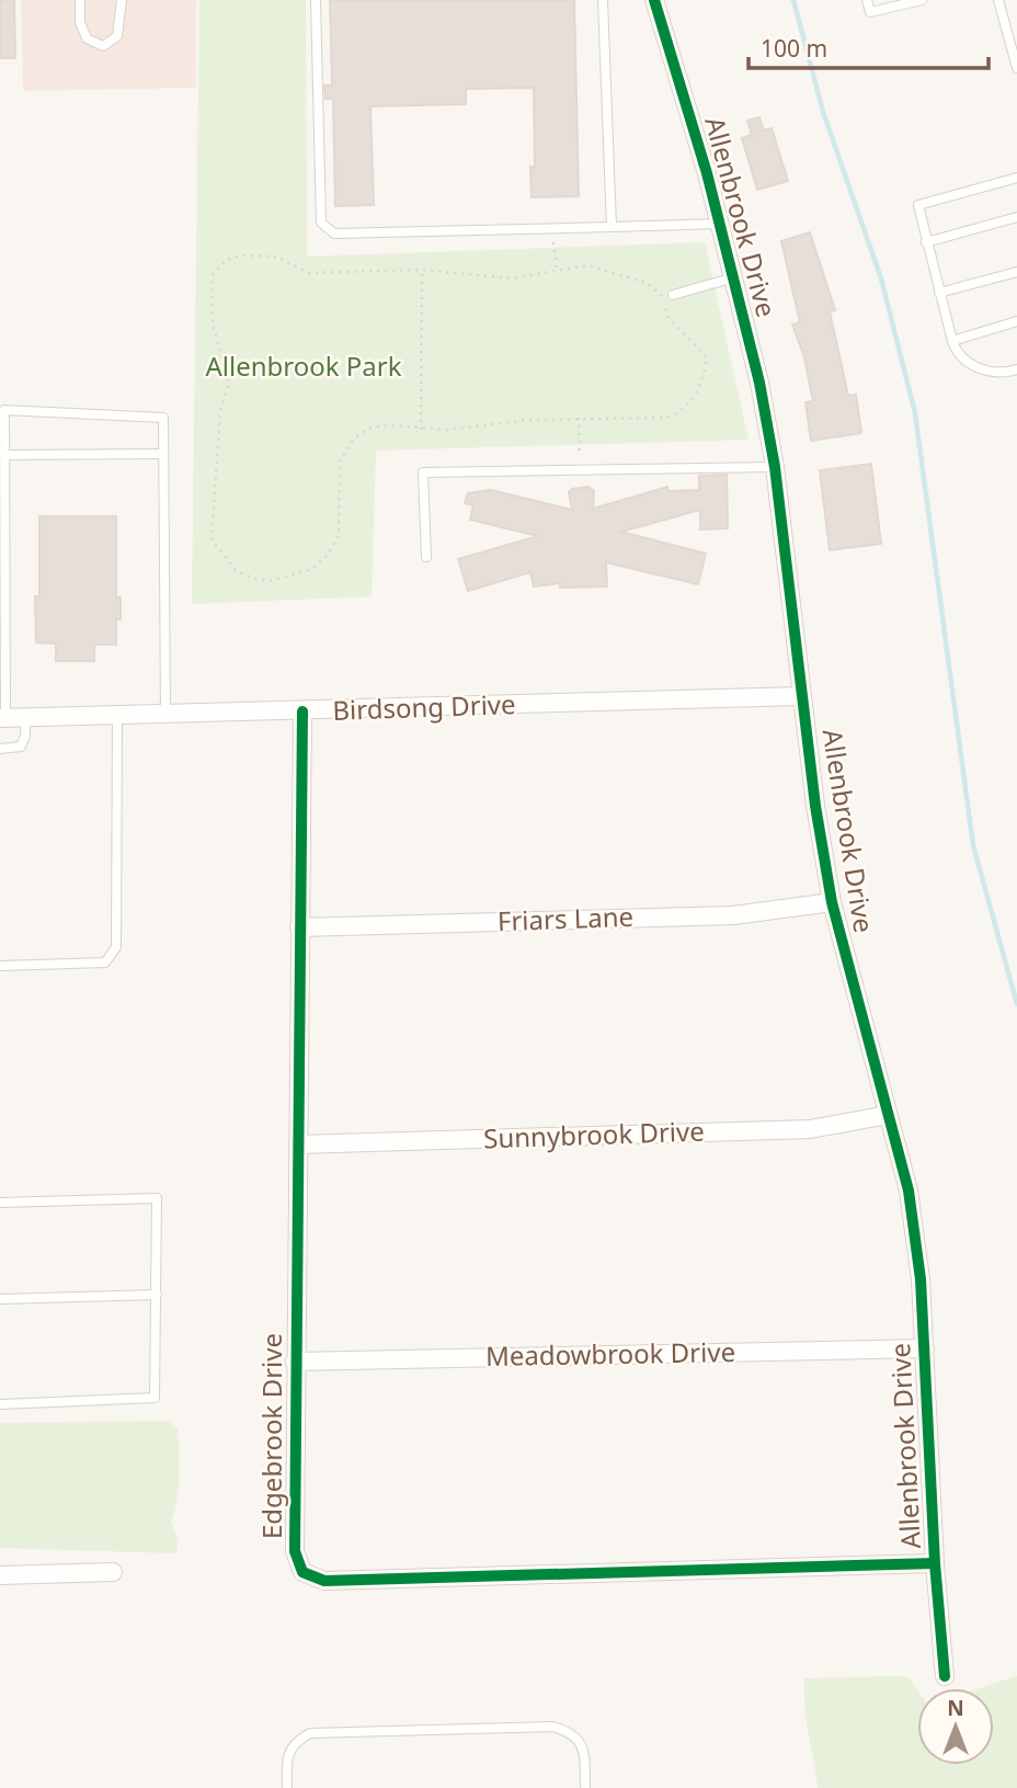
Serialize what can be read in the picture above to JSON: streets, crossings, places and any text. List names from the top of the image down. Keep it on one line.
{"streets":{"street":["Allenbrook Drive","Birdsong Drive","Friars Lane","Sunnybrook Drive","Meadowbrook Drive","Edgebrook Drive"]},"crossings":[["Allenbrook Drive","Birdsong Drive"],["Allenbrook Drive","Friars Lane"],["Allenbrook Drive","Sunnybrook Drive"],["Allenbrook Drive","Meadowbrook Drive"],["Allenbrook Drive","Edgebrook Drive"],["Birdsong Drive","Edgebrook Drive"],["Friars Lane","Edgebrook Drive"],["Sunnybrook Drive","Edgebrook Drive"],["Meadowbrook Drive","Edgebrook Drive"]],"parks":["Allenbrook Park"],"scale_bar":"100 m","north":"top"}
